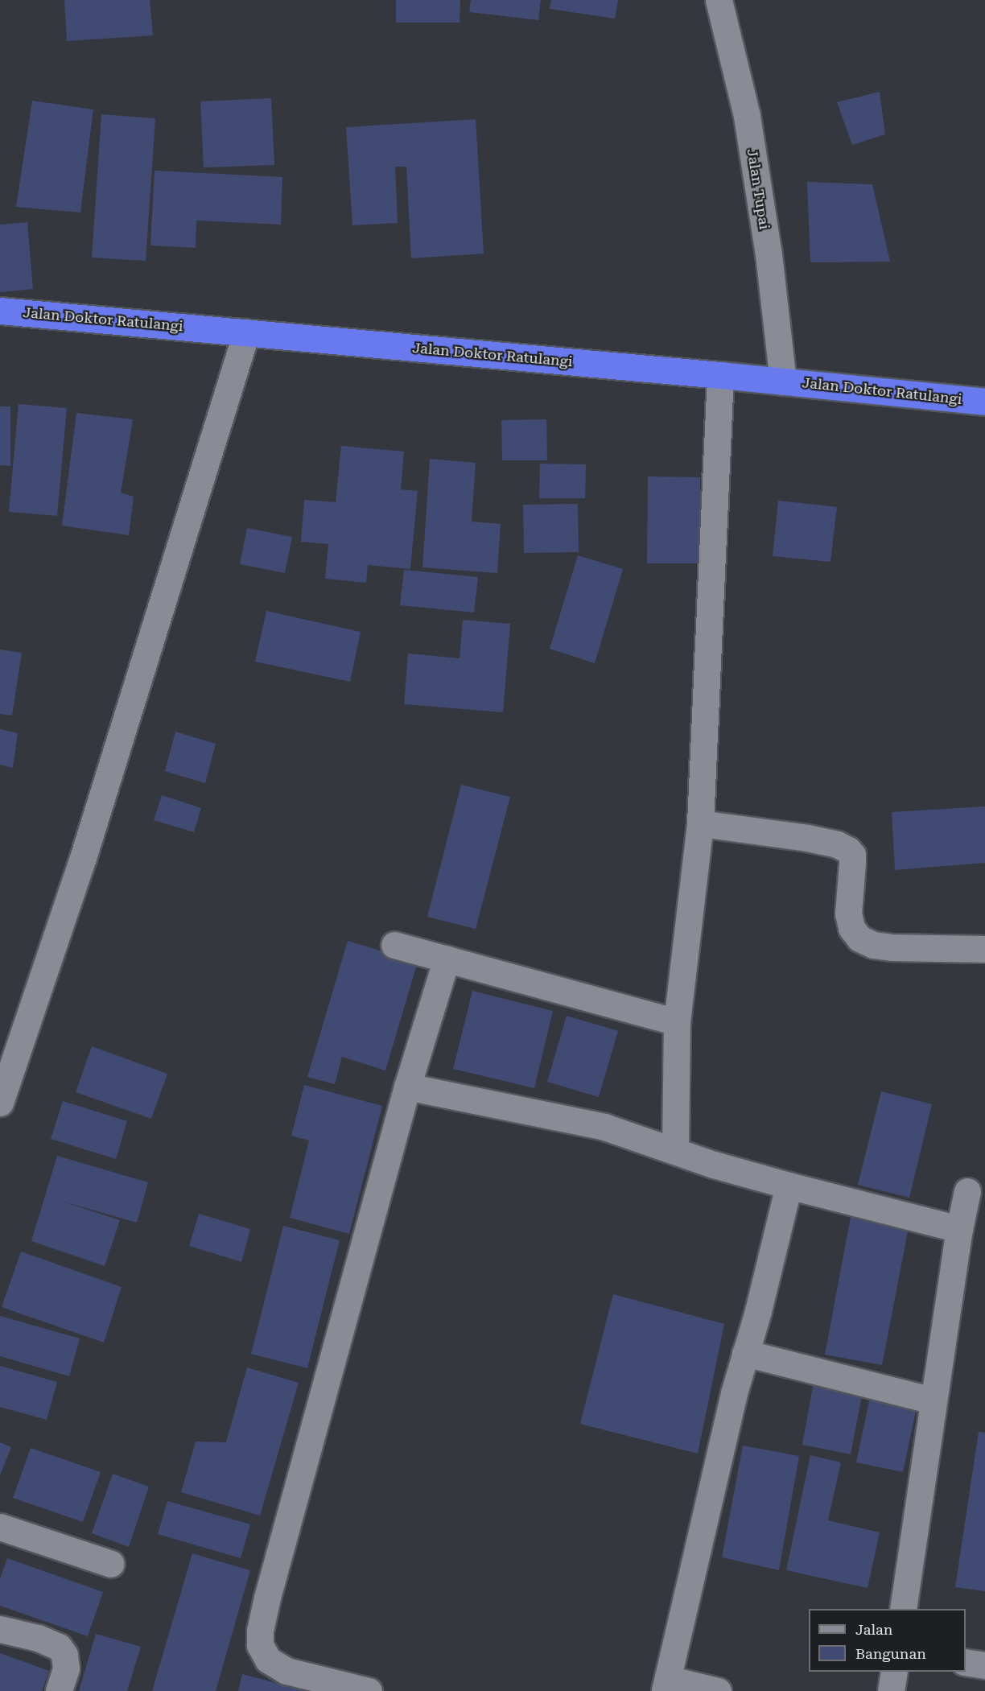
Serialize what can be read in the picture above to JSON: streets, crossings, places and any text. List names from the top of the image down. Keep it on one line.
{"streets":{"highway":["Jalan Doktor Ratulangi"],"street":["Jalan Tupai"]},"crossings":[["Jalan Tupai","Jalan Doktor Ratulangi"]],"legend":["Jalan","Bangunan"]}
